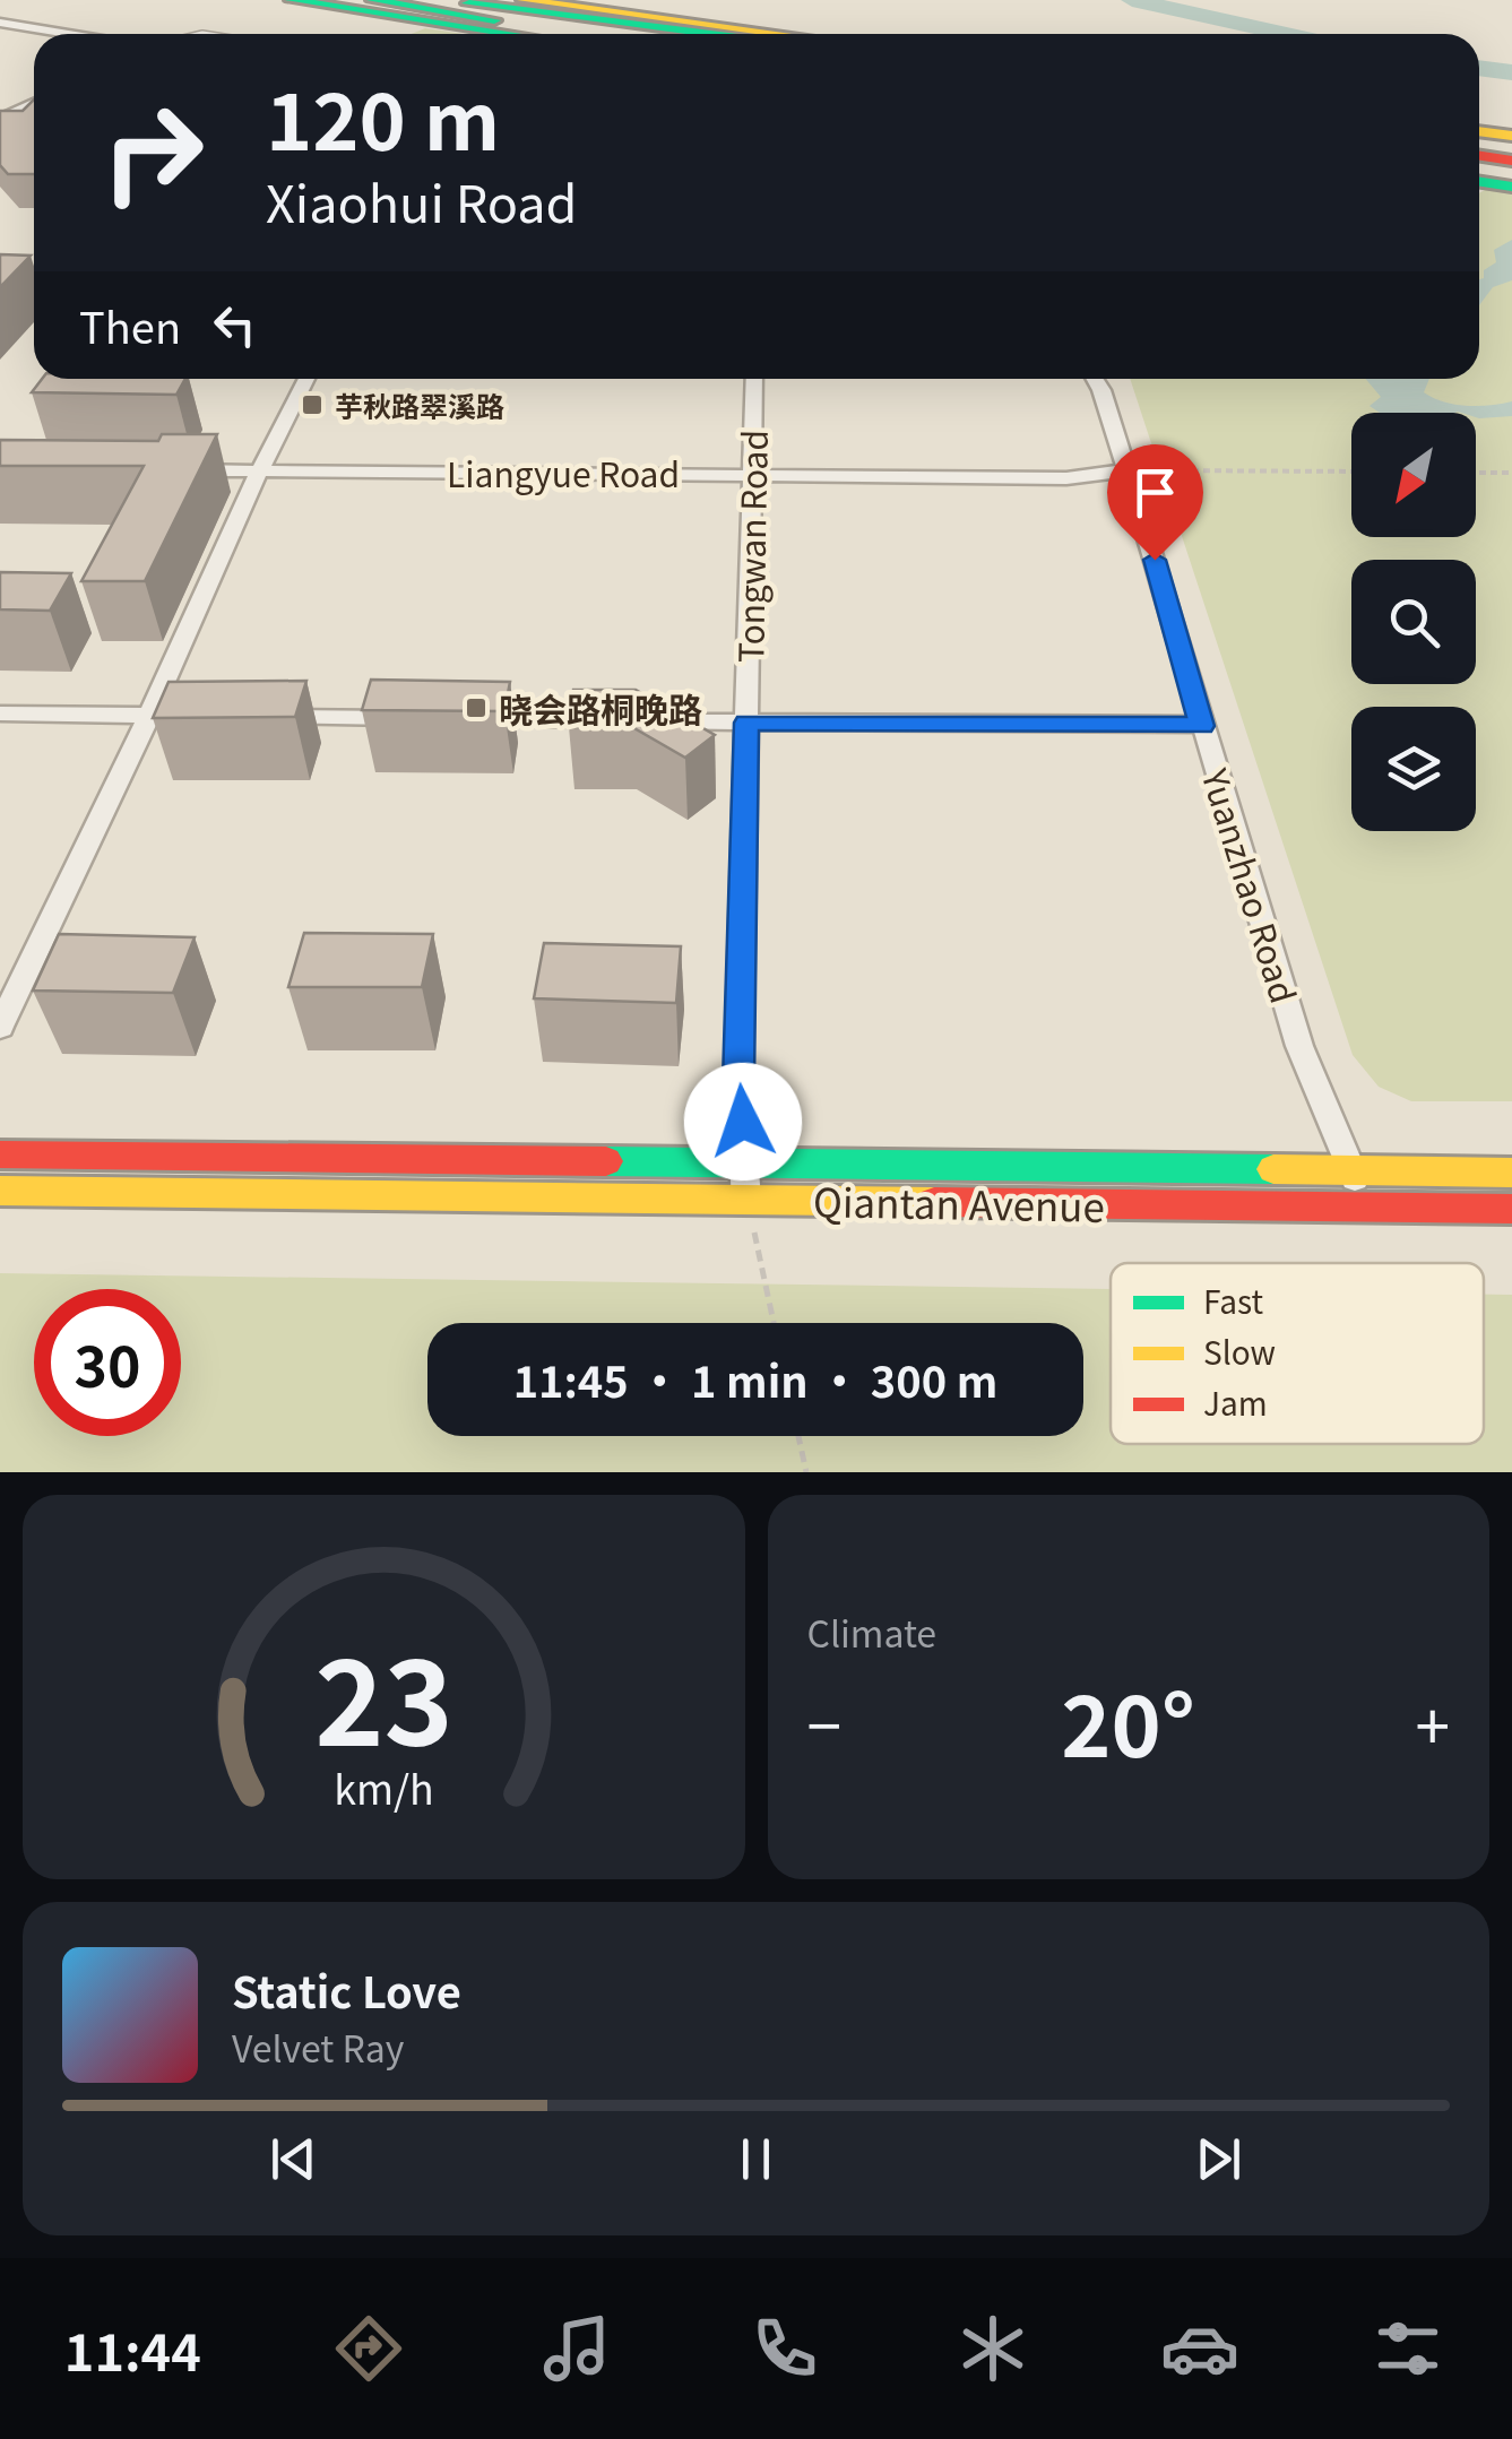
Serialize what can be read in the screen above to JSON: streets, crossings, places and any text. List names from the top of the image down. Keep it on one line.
{"streets":{"main road":["Qiantan Avenue"],"street":["Liangyue Road","Tongwan Road","Yuanzhao Road"]},"crossings":[["Liangyue Road","Tongwan Road"],["Liangyue Road","Yuanzhao Road"],["Tongwan Road","Qiantan Avenue"],["Yuanzhao Road","Qiantan Avenue"]],"places":{"transit":["芋秋路翠溪路","晓会路桐晚路"]},"legend":["Fast","Slow","Jam"],"north":"bottom left","page":{"turn":["120 m","Xiaohui Road"],"then":"Then","limit":"30","trip":"11:45 · 1 min · 300 m","tile":"Climate","heat":["−","20°","+"],"song":["Static Love","Velvet Ray"],"tabs":"11:44","gauge":["23","km/h"]}}
